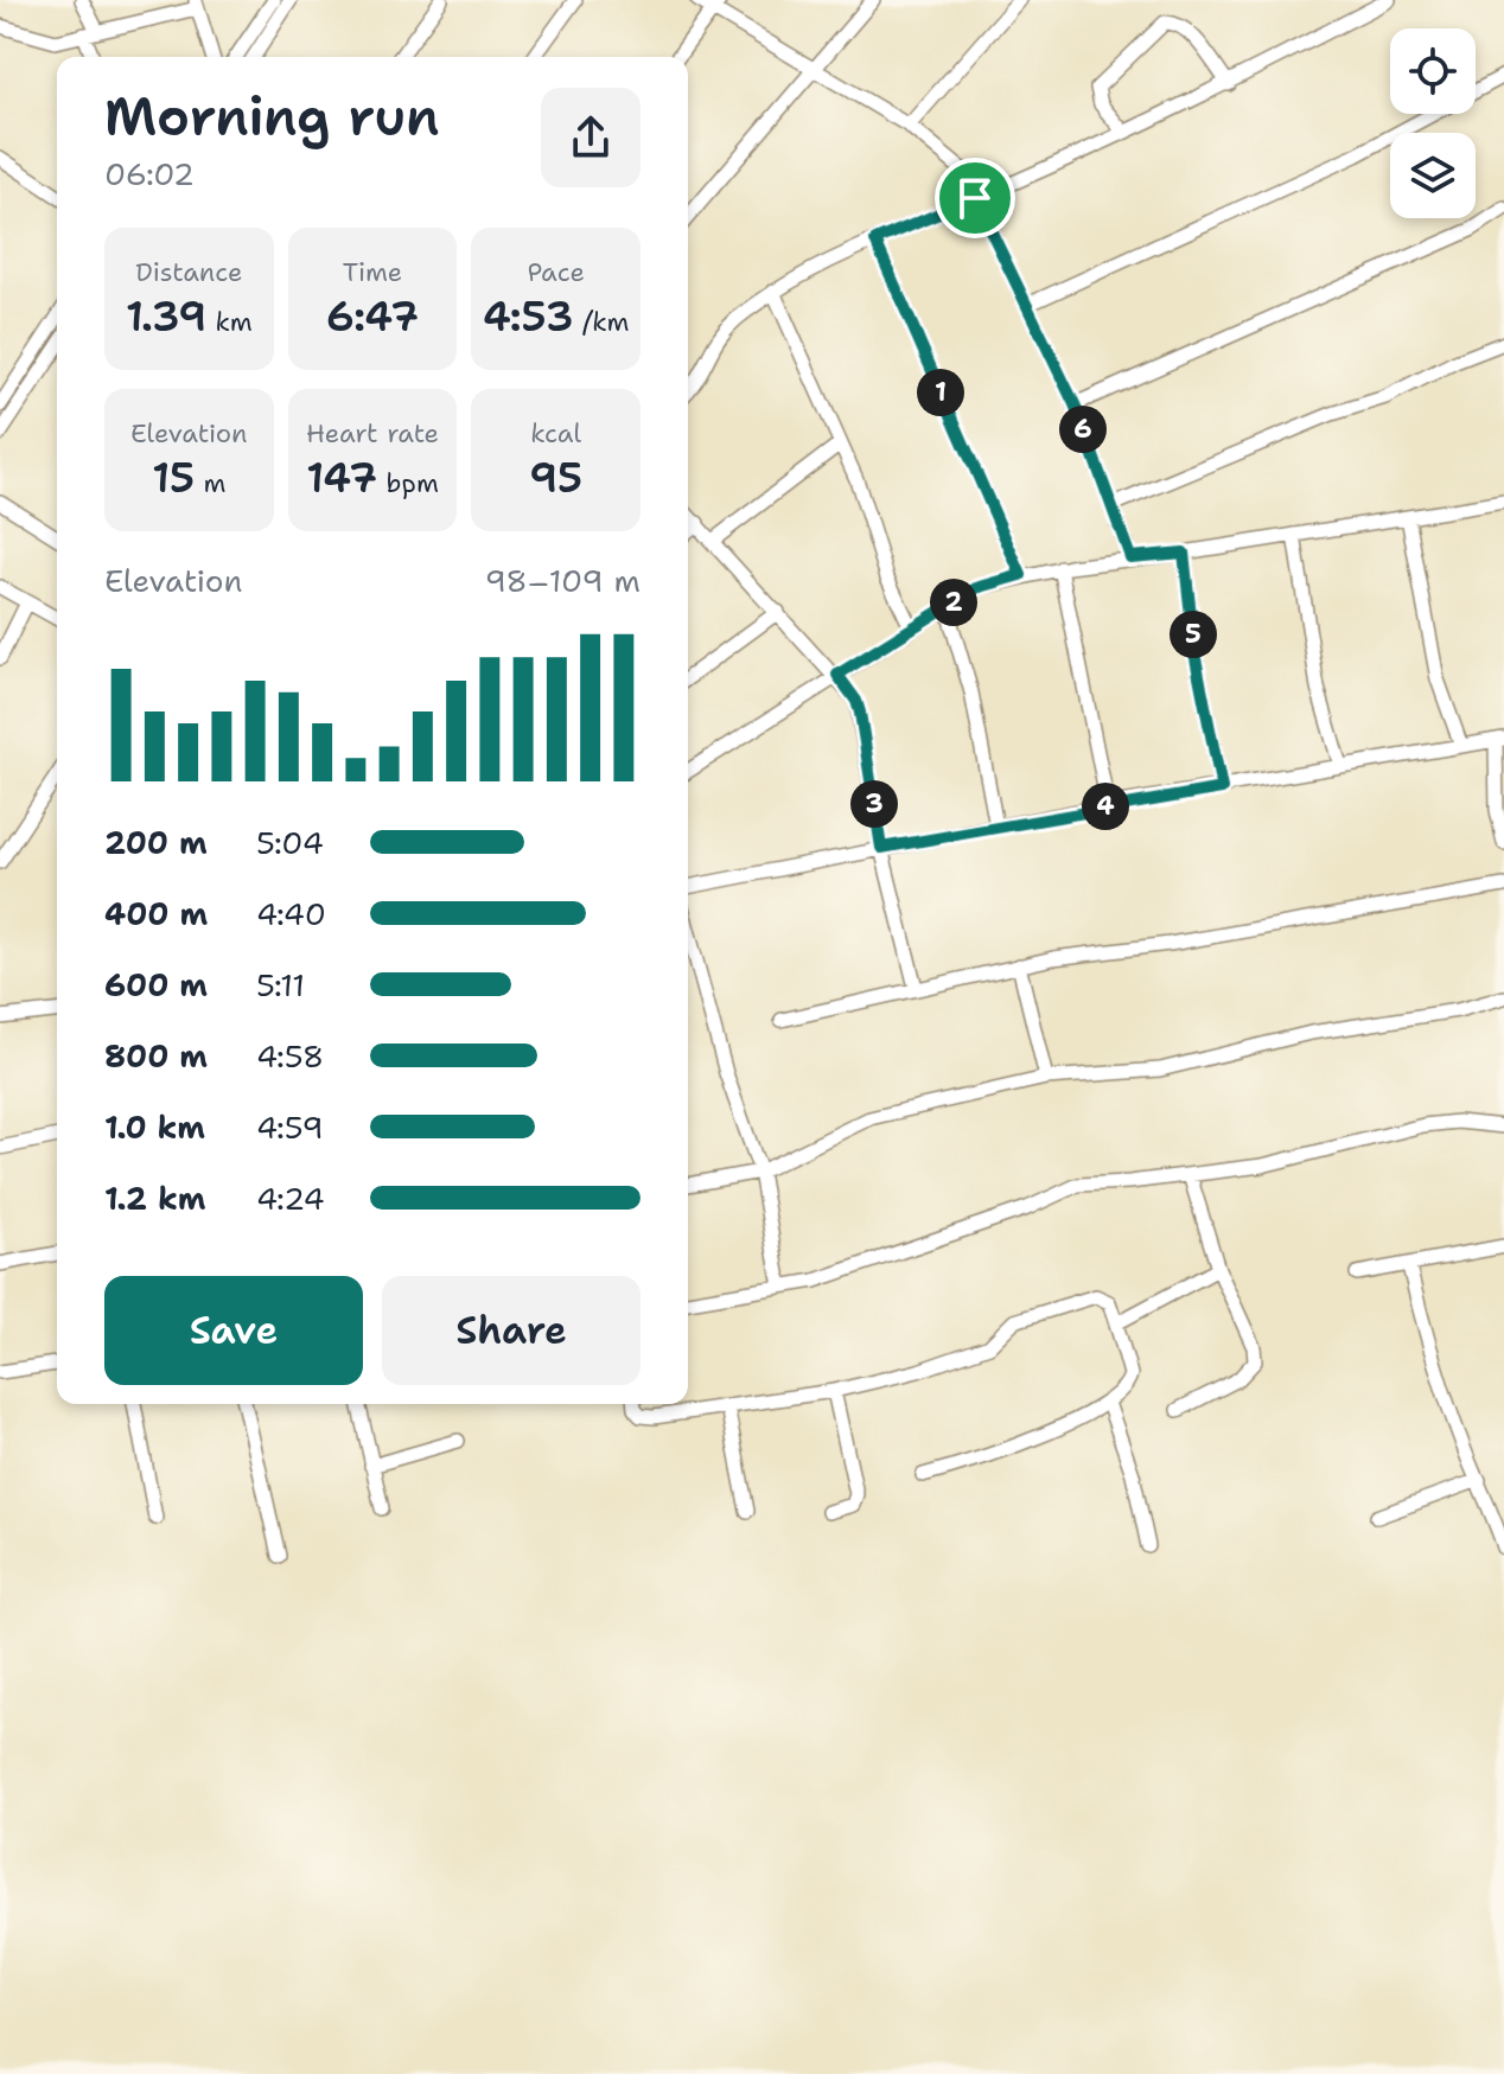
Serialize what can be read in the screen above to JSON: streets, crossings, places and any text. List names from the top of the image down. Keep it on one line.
{"page":{"heading":["Morning run","06:02"],"stats":[["Distance","1.39 km"],["Time","6:47"],["Pace","4:53 /km"],["Elevation","15 m"],["Heart rate","147 bpm"],["kcal","95"]],"pins":["1","6","2","5","3","4"],"chart":["Elevation","98–109 m"],"list":[{"name":"200 m","note":"5:04"},{"name":"400 m","note":"4:40"},{"name":"600 m","note":"5:11"},{"name":"800 m","note":"4:58"},{"name":"1.0 km","note":"4:59"},{"name":"1.2 km","note":"4:24"}],"buttons":["Save","Share"]}}
